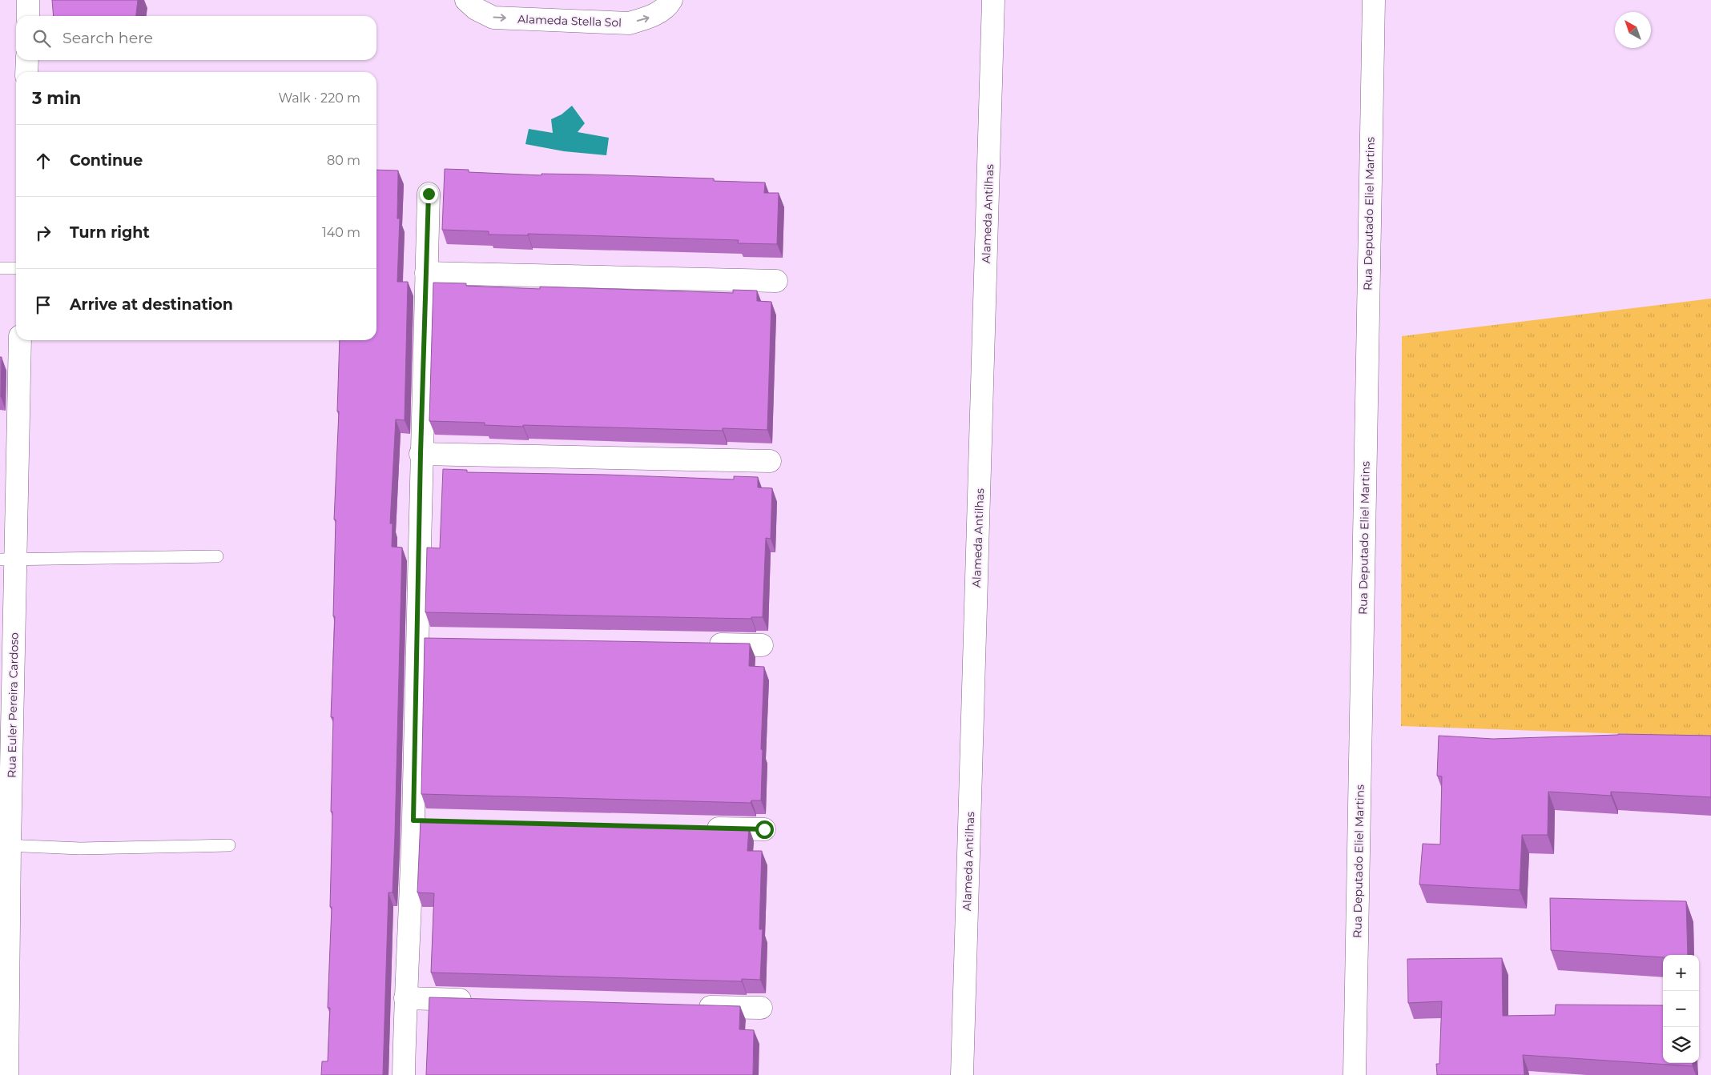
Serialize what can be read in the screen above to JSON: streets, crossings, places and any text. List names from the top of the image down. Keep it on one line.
{"streets":{"street":["Alameda Stella Sol","Alameda Antilhas","Rua Deputado Eliel Martins","Rua Euler Pereira Cardoso"]},"one_way":["Alameda Stella Sol"],"north":"top left","page":{"search":"Search here","heading":["3 min","Walk · 220 m"],"list":[["Continue","80 m"],["Turn right","140 m"],"Arrive at destination"],"map_buttons":["+","−"]}}
